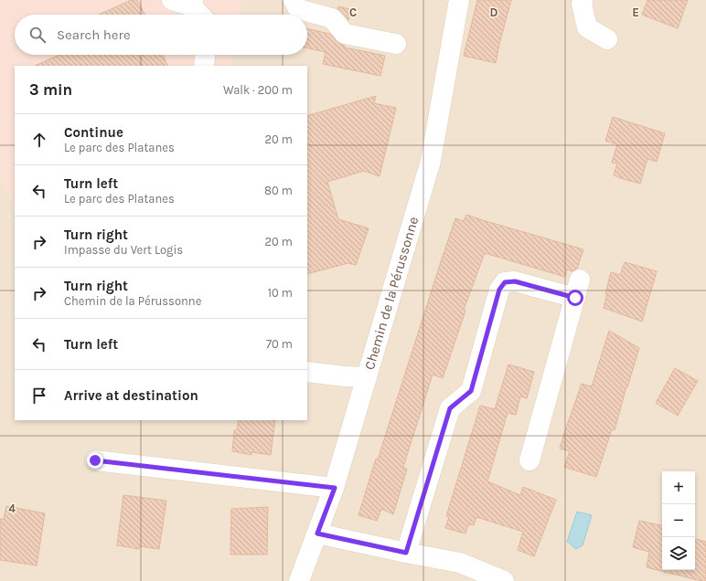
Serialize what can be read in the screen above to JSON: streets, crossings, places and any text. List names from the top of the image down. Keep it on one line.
{"streets":{"street":["Chemin de la Pérussonne"]},"page":{"search":"Search here","heading":["3 min","Walk · 200 m"],"list":[["Continue","Le parc des Platanes","20 m"],["Turn left","Le parc des Platanes","80 m"],["Turn right","Impasse du Vert Logis","20 m"],["Turn right","Chemin de la Pérussonne","10 m"],["Turn left","70 m"],"Arrive at destination"],"map_buttons":["+","−"]},"grid":{"columns":["C","D","E"],"rows":["4"]}}
